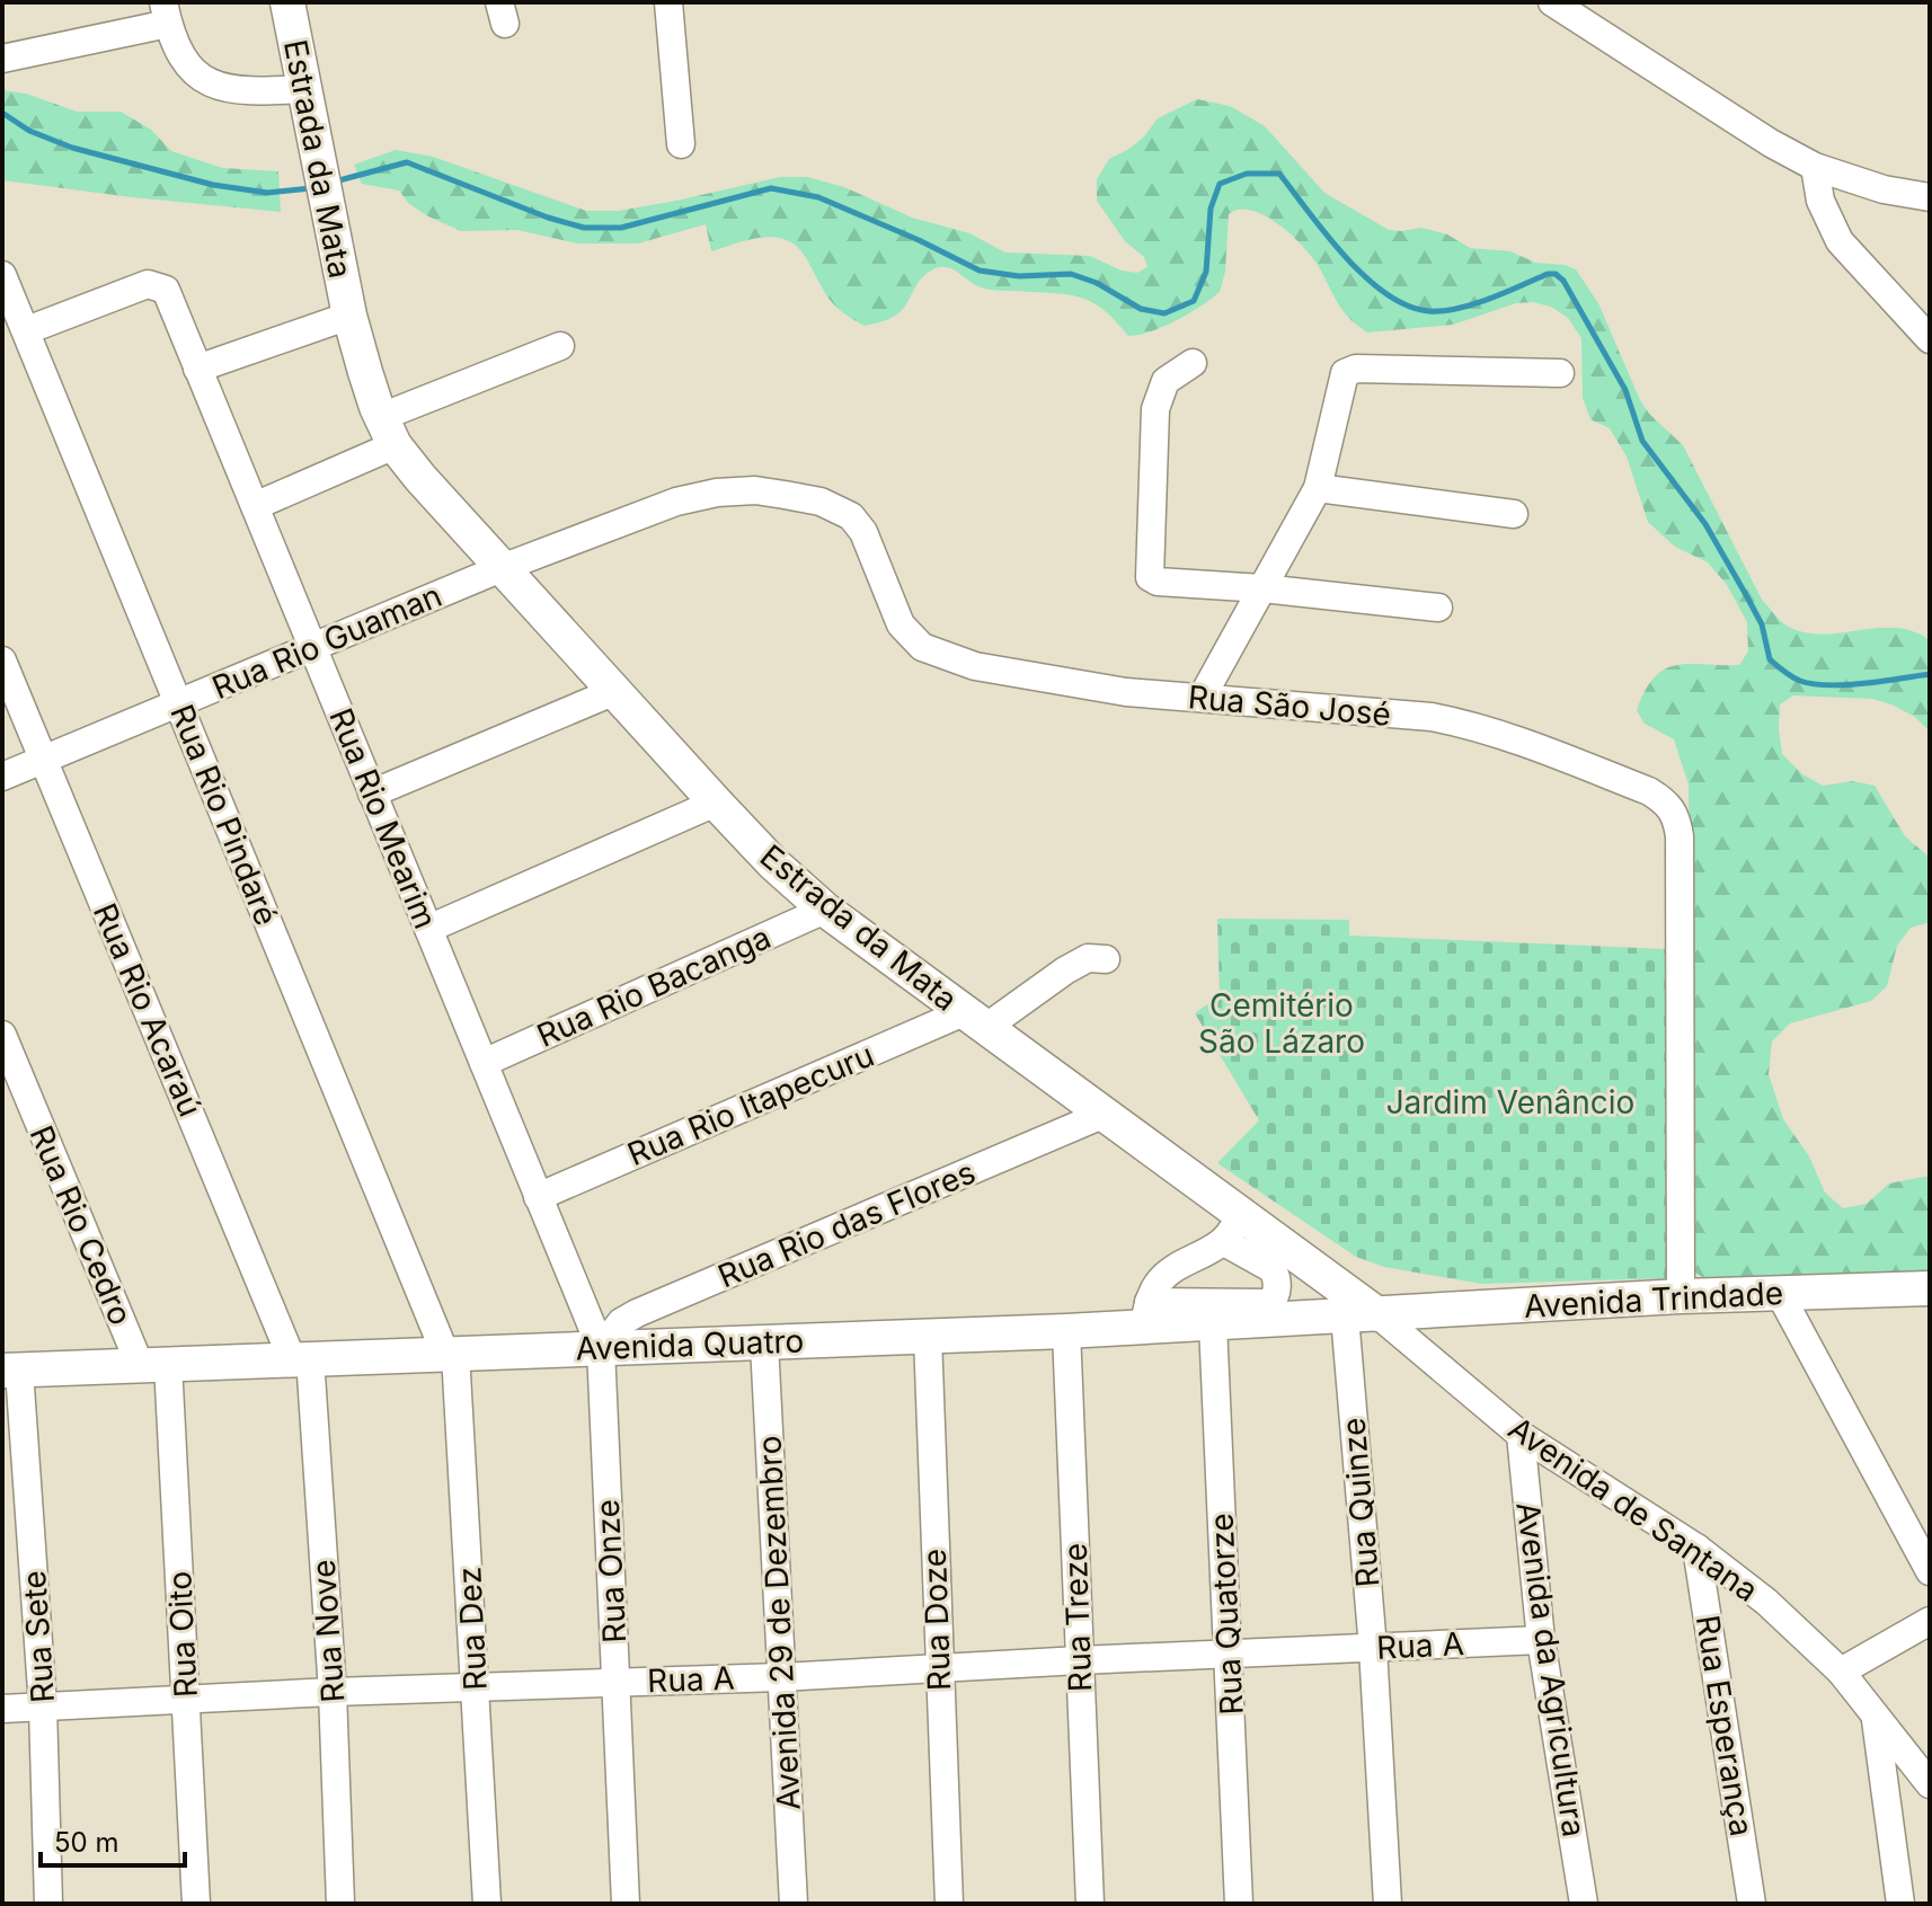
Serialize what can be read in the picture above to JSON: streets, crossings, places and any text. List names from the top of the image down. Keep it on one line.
{"streets":{"main road":["Estrada da Mata","Avenida Trindade","Avenida Quatro"],"street":["Rua Rio Guaman","Rua São José","Rua Rio Pindaré","Rua Rio Mearim","Rua Rio Bacanga","Rua Rio Acaraú","Rua Rio Itapecuru","Rua Rio das Flores","Rua Rio Cedro","Rua Quinze","Avenida de Santana","Rua Onze","Rua Quatorze","Rua Treze","Rua Doze","Avenida 29 de Dezembro","Rua Dez","Rua Nove","Rua Oito","Rua Sete","Rua A","Avenida da Agricultura","Rua Esperança"]},"crossings":[["Estrada da Mata","Rua Rio Guaman"],["Estrada da Mata","Rua São José"],["Estrada da Mata","Rua Rio Mearim"],["Estrada da Mata","Rua Rio Bacanga"],["Estrada da Mata","Rua Rio Itapecuru"],["Estrada da Mata","Rua Rio das Flores"],["Estrada da Mata","Avenida Trindade"],["Estrada da Mata","Avenida Quatro"],["Estrada da Mata","Rua Quinze"],["Estrada da Mata","Avenida de Santana"],["Rua Rio Guaman","Rua São José"],["Rua Rio Guaman","Rua Rio Pindaré"],["Rua Rio Guaman","Rua Rio Mearim"],["Rua Rio Guaman","Rua Rio Acaraú"],["Rua São José","Avenida Trindade"],["Rua Rio Pindaré","Rua Rio Mearim"],["Rua Rio Pindaré","Avenida Quatro"],["Rua Rio Pindaré","Rua Dez"],["Rua Rio Mearim","Rua Rio Bacanga"],["Rua Rio Mearim","Rua Rio Itapecuru"],["Rua Rio Mearim","Rua Rio das Flores"],["Rua Rio Mearim","Avenida Quatro"],["Rua Rio Mearim","Rua Onze"],["Rua Rio Acaraú","Avenida Quatro"],["Rua Rio Acaraú","Rua Nove"],["Rua Rio das Flores","Avenida Quatro"],["Rua Rio das Flores","Rua Onze"],["Rua Rio Cedro","Avenida Quatro"],["Rua Rio Cedro","Rua Oito"],["Avenida Trindade","Avenida Quatro"],["Avenida Trindade","Rua Quinze"],["Avenida Trindade","Avenida de Santana"],["Avenida Quatro","Rua Quinze"],["Avenida Quatro","Avenida de Santana"],["Avenida Quatro","Rua Onze"],["Avenida Quatro","Rua Quatorze"],["Avenida Quatro","Rua Treze"],["Avenida Quatro","Rua Doze"],["Avenida Quatro","Avenida 29 de Dezembro"],["Avenida Quatro","Rua Dez"],["Avenida Quatro","Rua Nove"],["Avenida Quatro","Rua Oito"],["Avenida Quatro","Rua Sete"],["Rua Quinze","Avenida de Santana"],["Rua Quinze","Rua A"],["Avenida de Santana","Avenida da Agricultura"],["Avenida de Santana","Rua Esperança"],["Rua Onze","Rua A"],["Rua Quatorze","Rua A"],["Rua Treze","Rua A"],["Rua Doze","Rua A"],["Avenida 29 de Dezembro","Rua A"],["Rua Dez","Rua A"],["Rua Nove","Rua A"],["Rua Oito","Rua A"],["Rua Sete","Rua A"],["Rua A","Avenida da Agricultura"]],"parks":["Cemitério São Lázaro","Jardim Venâncio"],"scale_bar":"50 m"}
